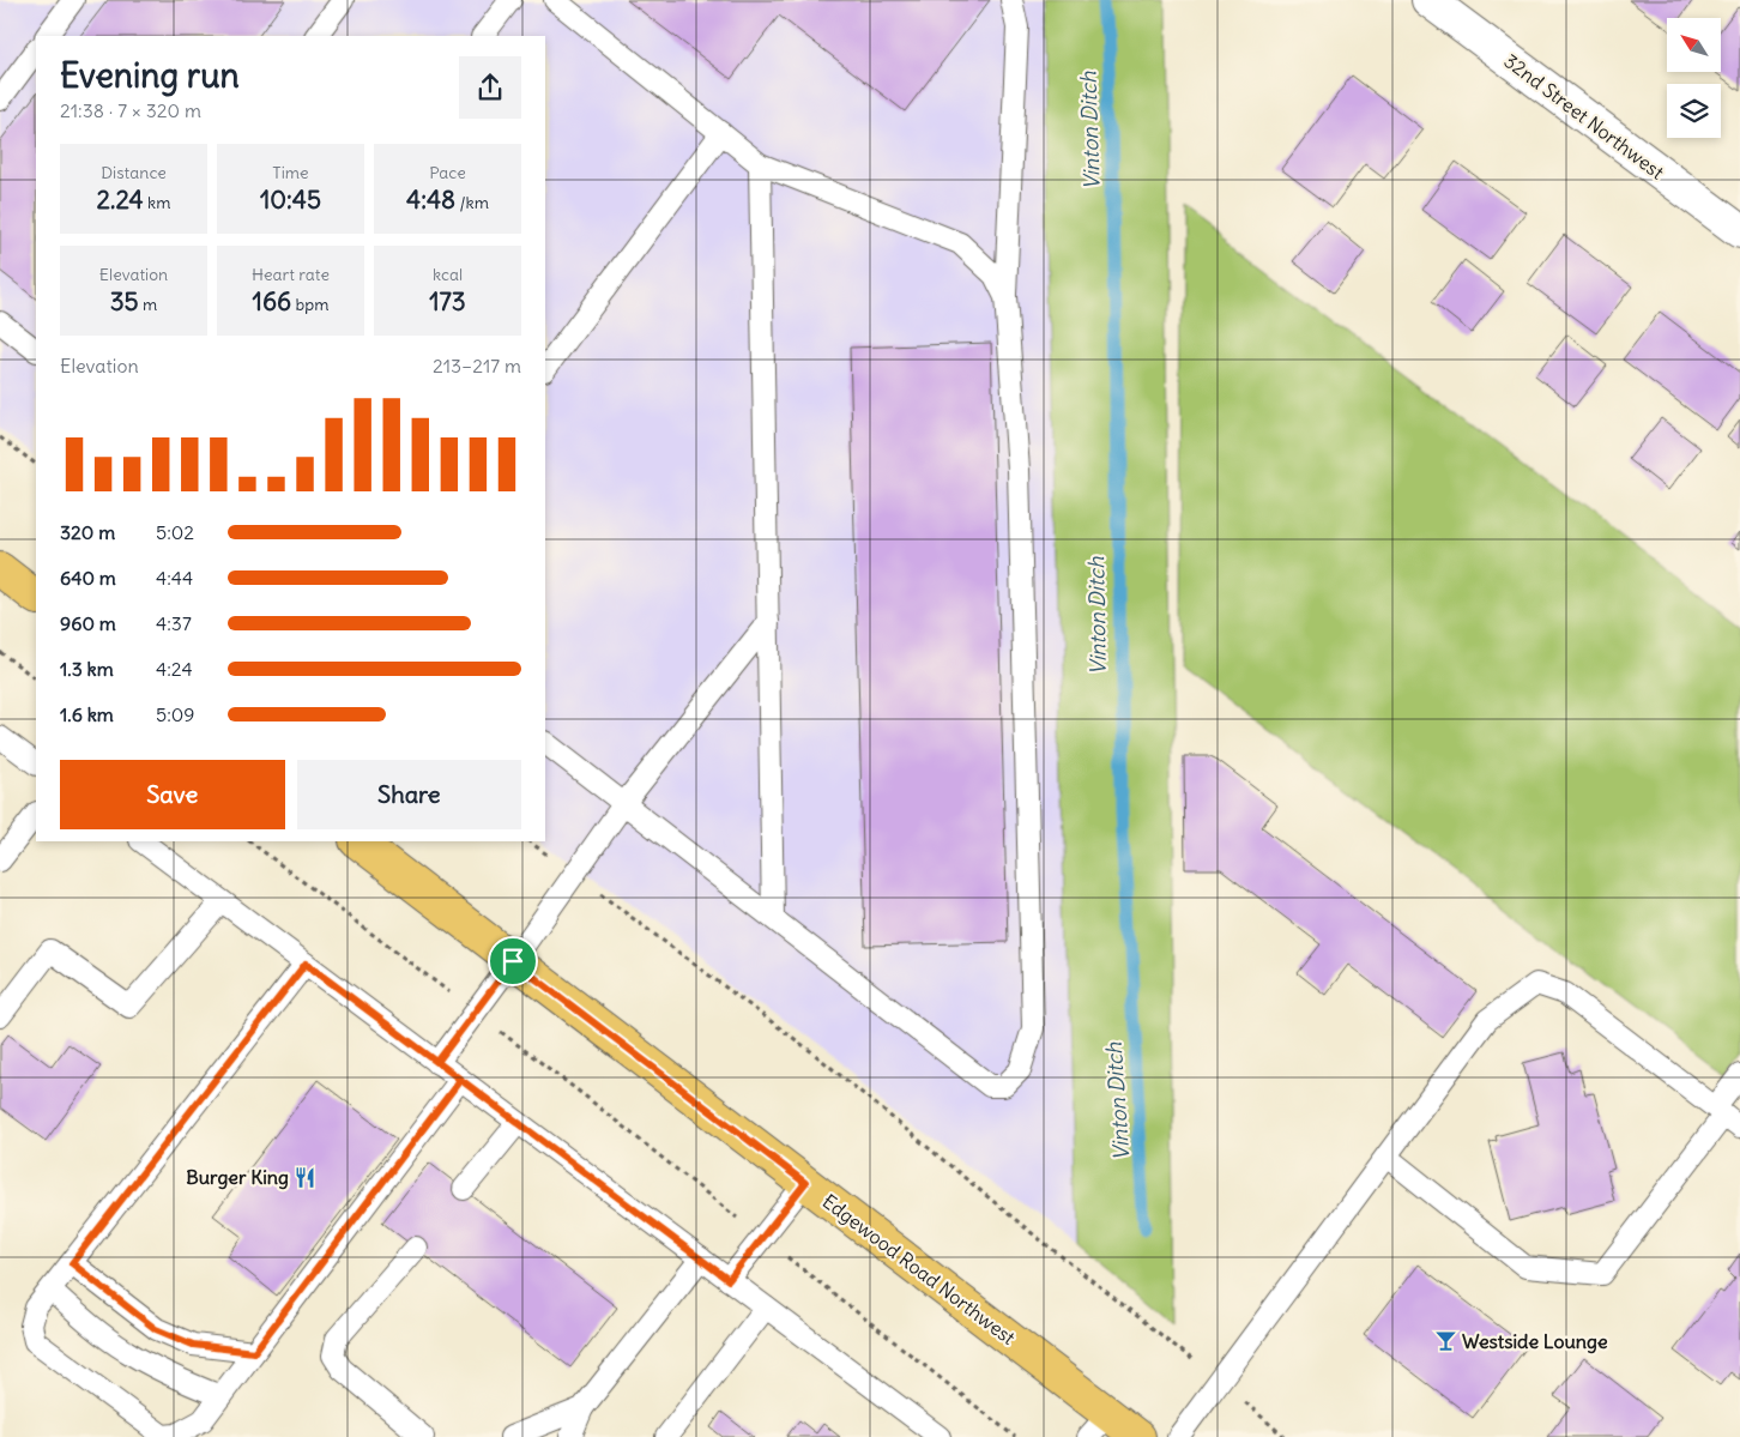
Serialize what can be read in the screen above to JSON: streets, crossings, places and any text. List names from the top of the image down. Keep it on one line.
{"streets":{"main road":["Edgewood Road Northwest"],"street":["32nd Street Northwest"]},"water":["Vinton Ditch"],"places":{"restaurant":["Burger King"],"bar":["Westside Lounge"]},"north":"top left","page":{"heading":["Evening run","21:38 · 7 × 320 m"],"stats":[["Distance","2.24 km"],["Time","10:45"],["Pace","4:48 /km"],["Elevation","35 m"],["Heart rate","166 bpm"],["kcal","173"]],"chart":["Elevation","213–217 m"],"list":[{"name":"320 m","note":"5:02"},{"name":"640 m","note":"4:44"},{"name":"960 m","note":"4:37"},{"name":"1.3 km","note":"4:24"},{"name":"1.6 km","note":"5:09"}],"buttons":["Save","Share"]}}
